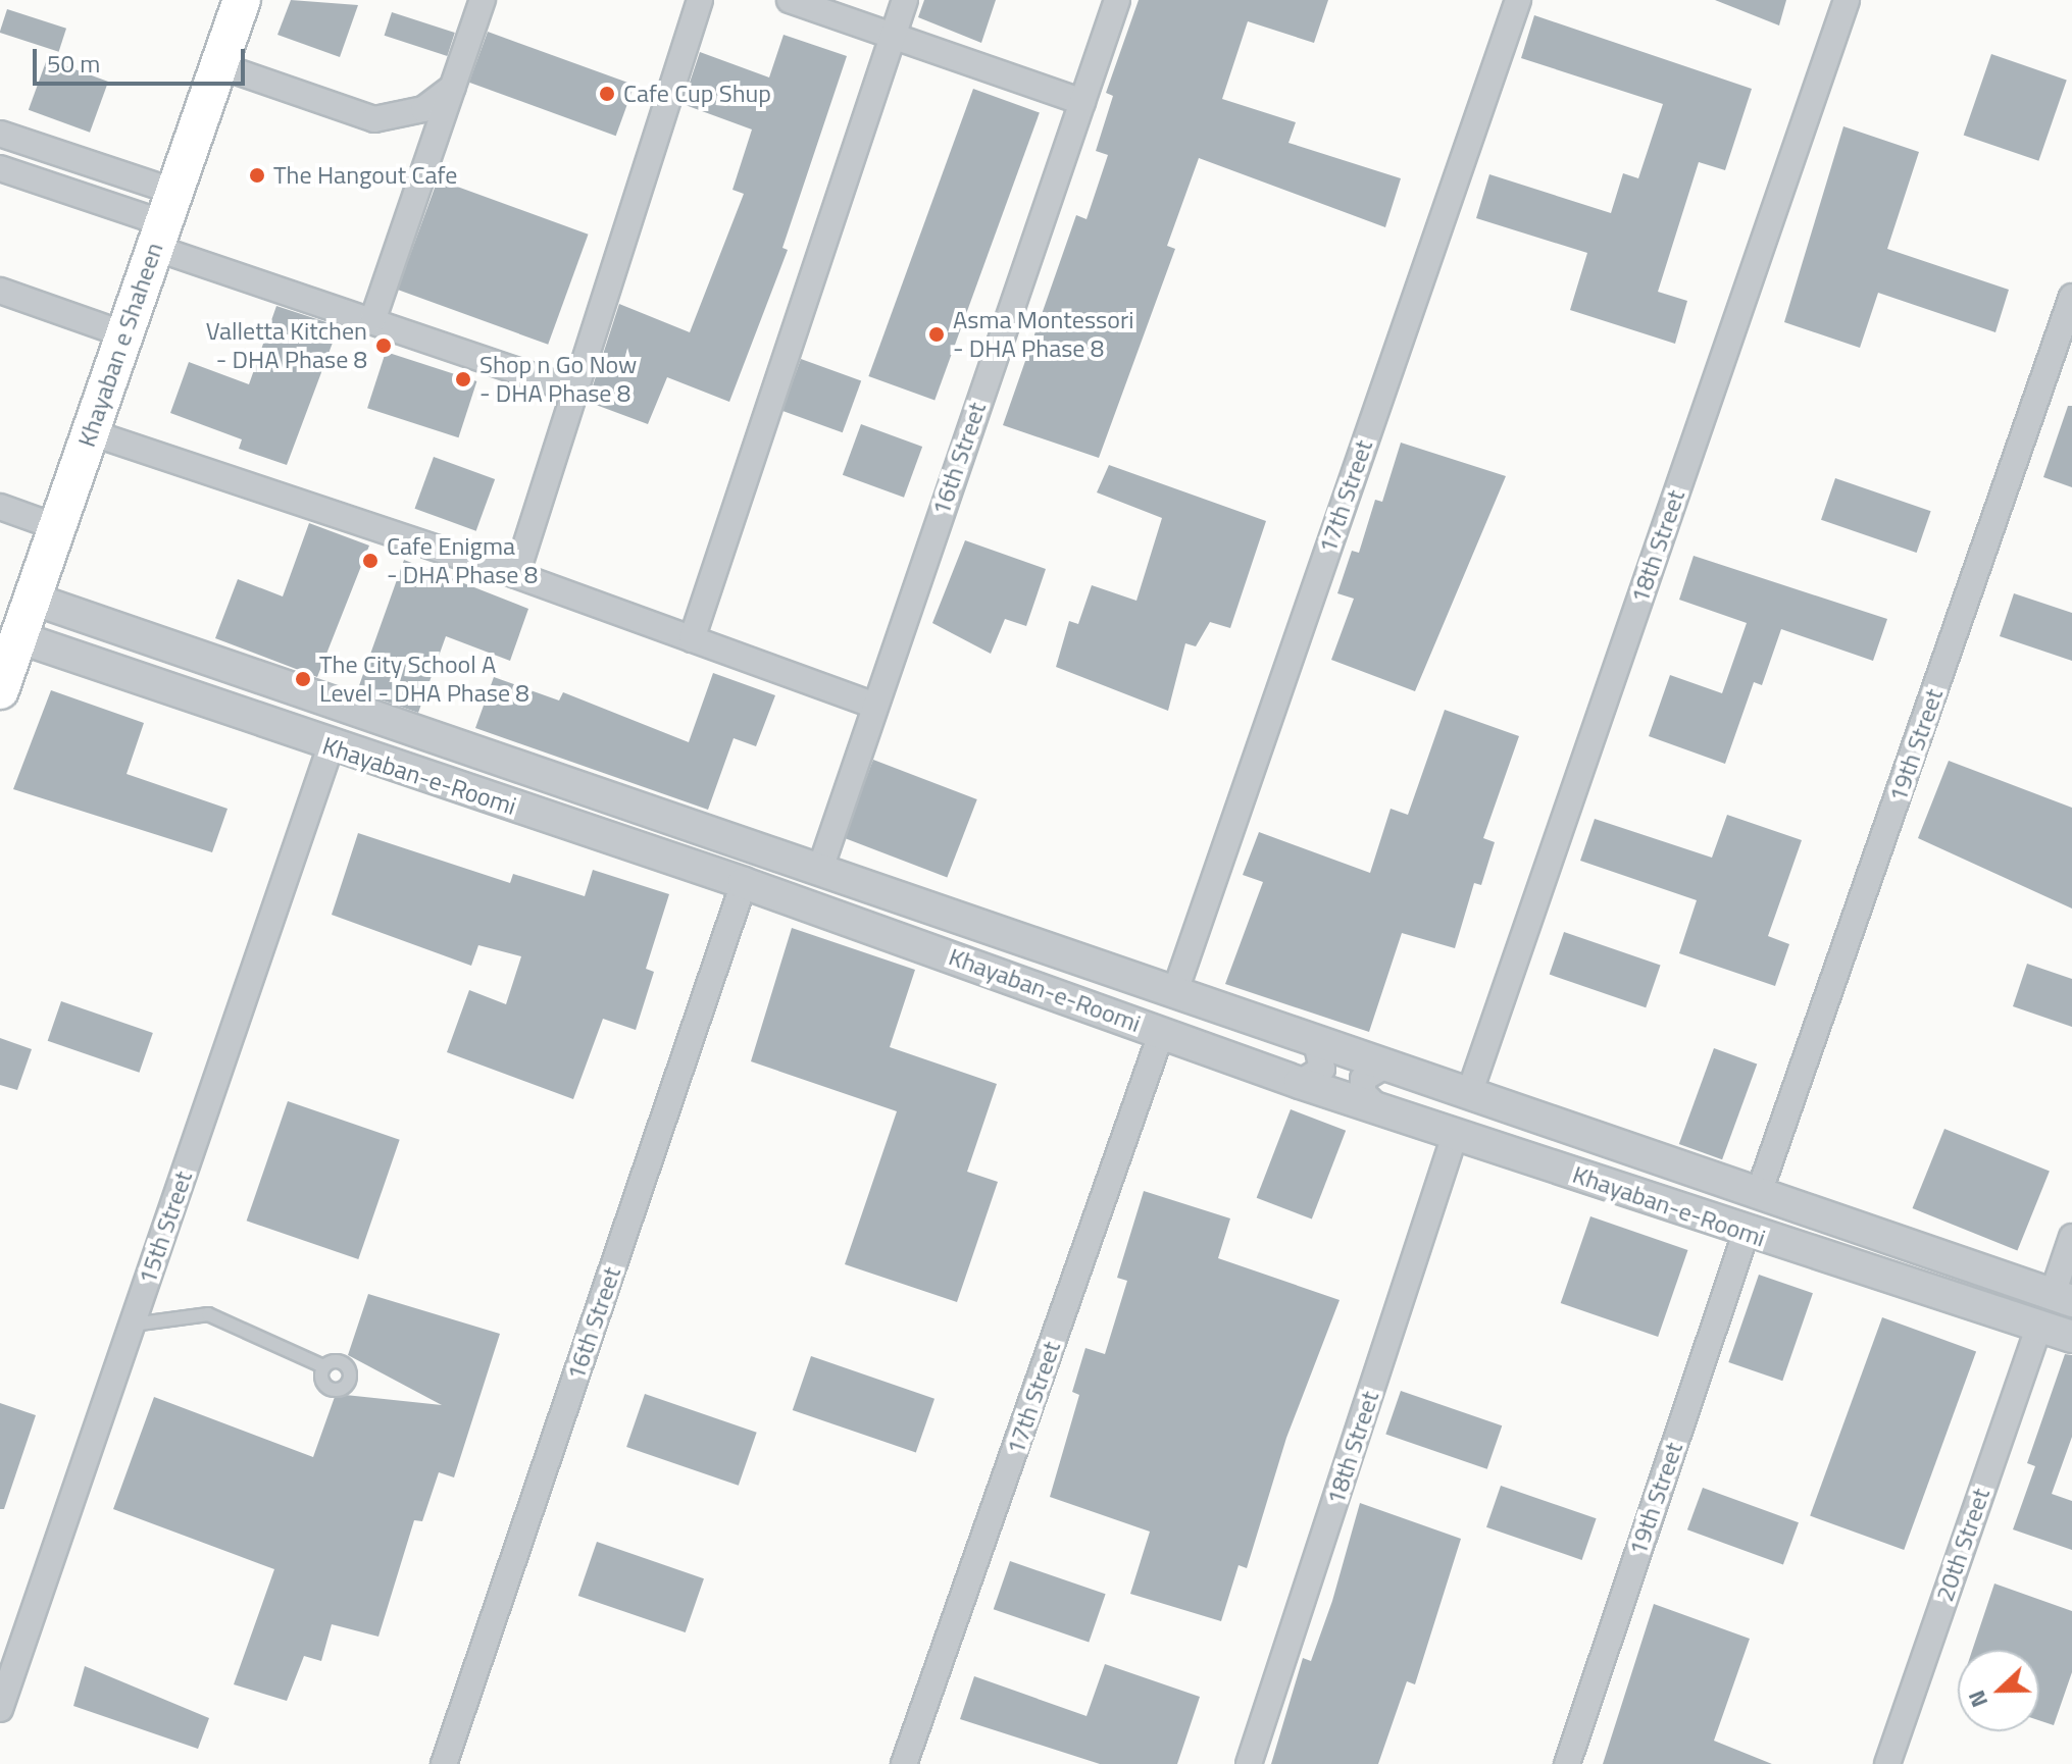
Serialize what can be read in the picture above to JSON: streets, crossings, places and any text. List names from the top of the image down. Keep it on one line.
{"streets":{"main road":["Khayaban e Shaheen"],"street":["16th Street","17th Street","18th Street","19th Street","Khayaban-e-Roomi","15th Street","20th Street"]},"crossings":[["Khayaban e Shaheen","Khayaban-e-Roomi"],["16th Street","Khayaban-e-Roomi"],["17th Street","Khayaban-e-Roomi"],["18th Street","Khayaban-e-Roomi"],["19th Street","Khayaban-e-Roomi"],["Khayaban-e-Roomi","15th Street"],["Khayaban-e-Roomi","20th Street"]],"places":["Cafe Cup Shup","The Hangout Cafe","Asma Montessori - DHA Phase 8","Valletta Kitchen - DHA Phase 8","Shop n Go Now - DHA Phase 8","Cafe Enigma - DHA Phase 8","The City School A Level - DHA Phase 8"],"scale_bar":"50 m","north":"left"}
